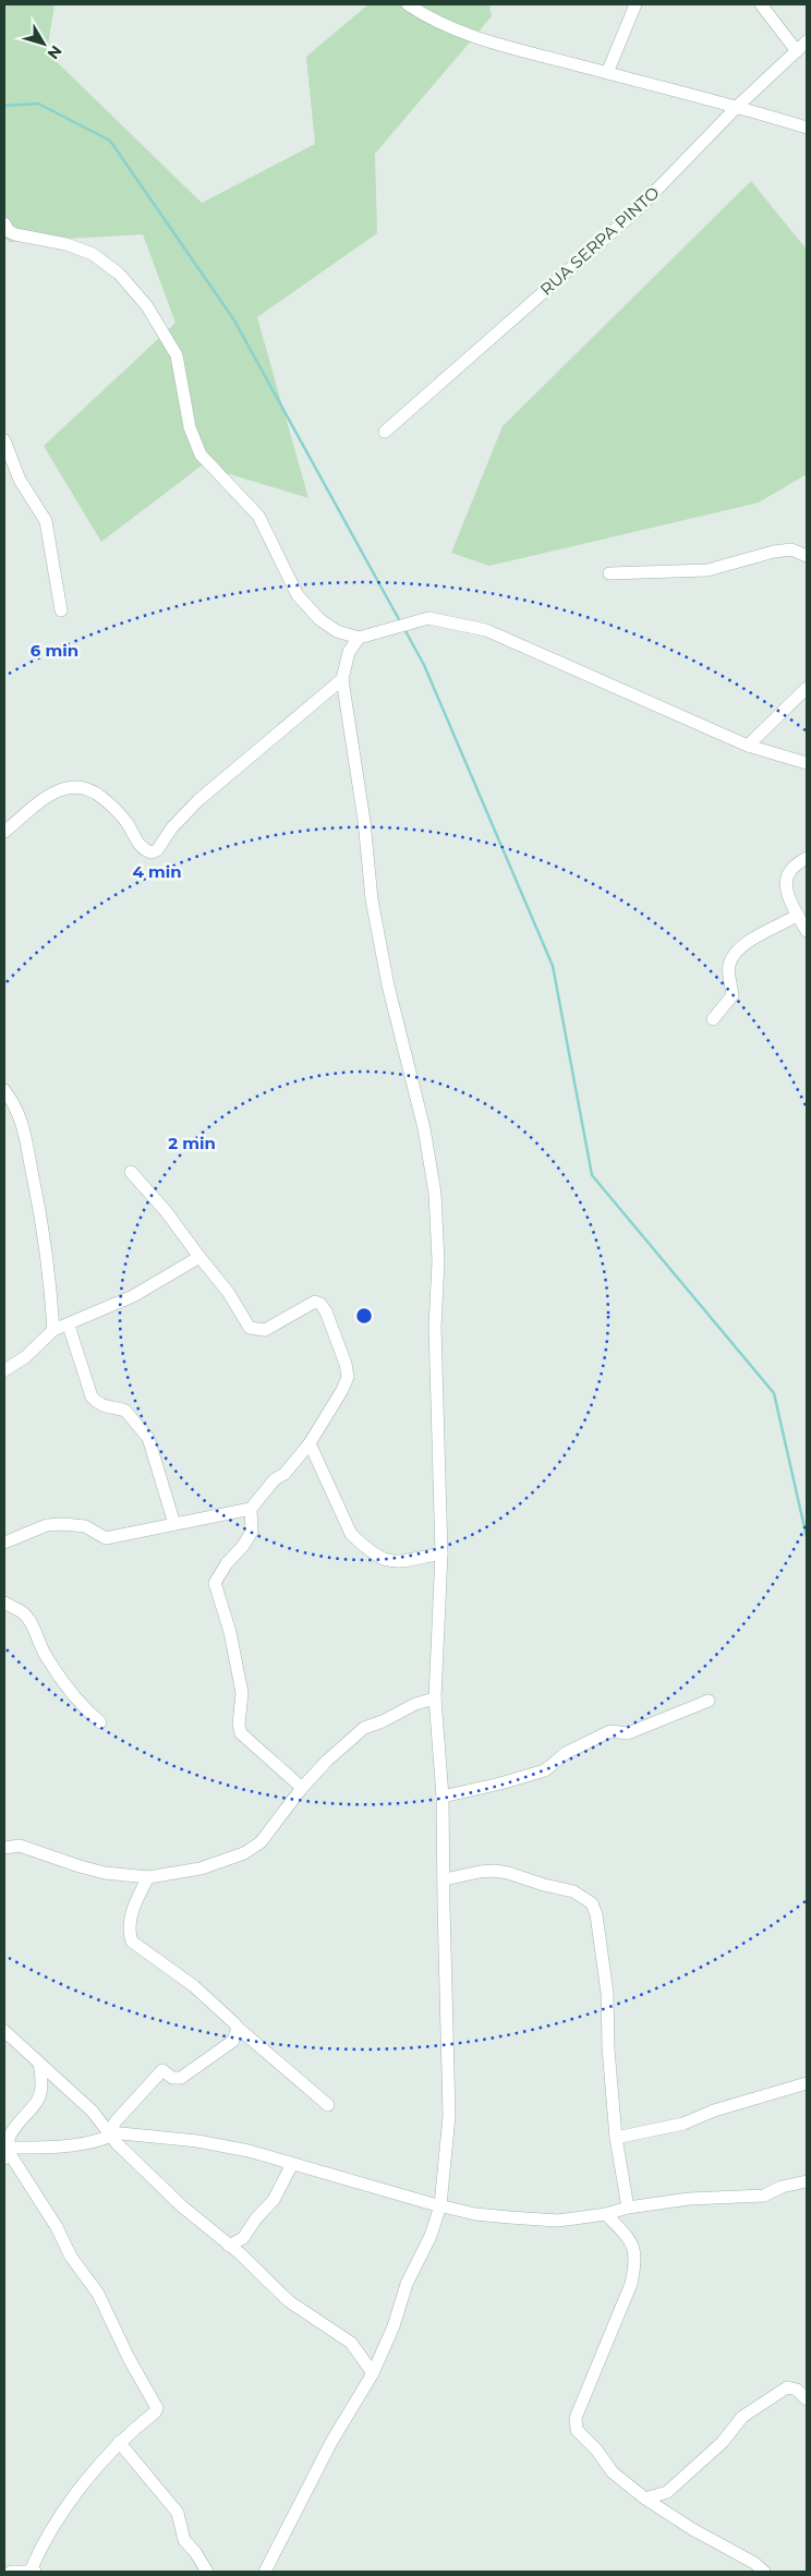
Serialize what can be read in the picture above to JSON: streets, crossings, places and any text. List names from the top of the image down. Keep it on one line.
{"streets":{"street":["RUA SERPA PINTO"]},"north":"bottom right","rings":["6 min","4 min","2 min"]}
